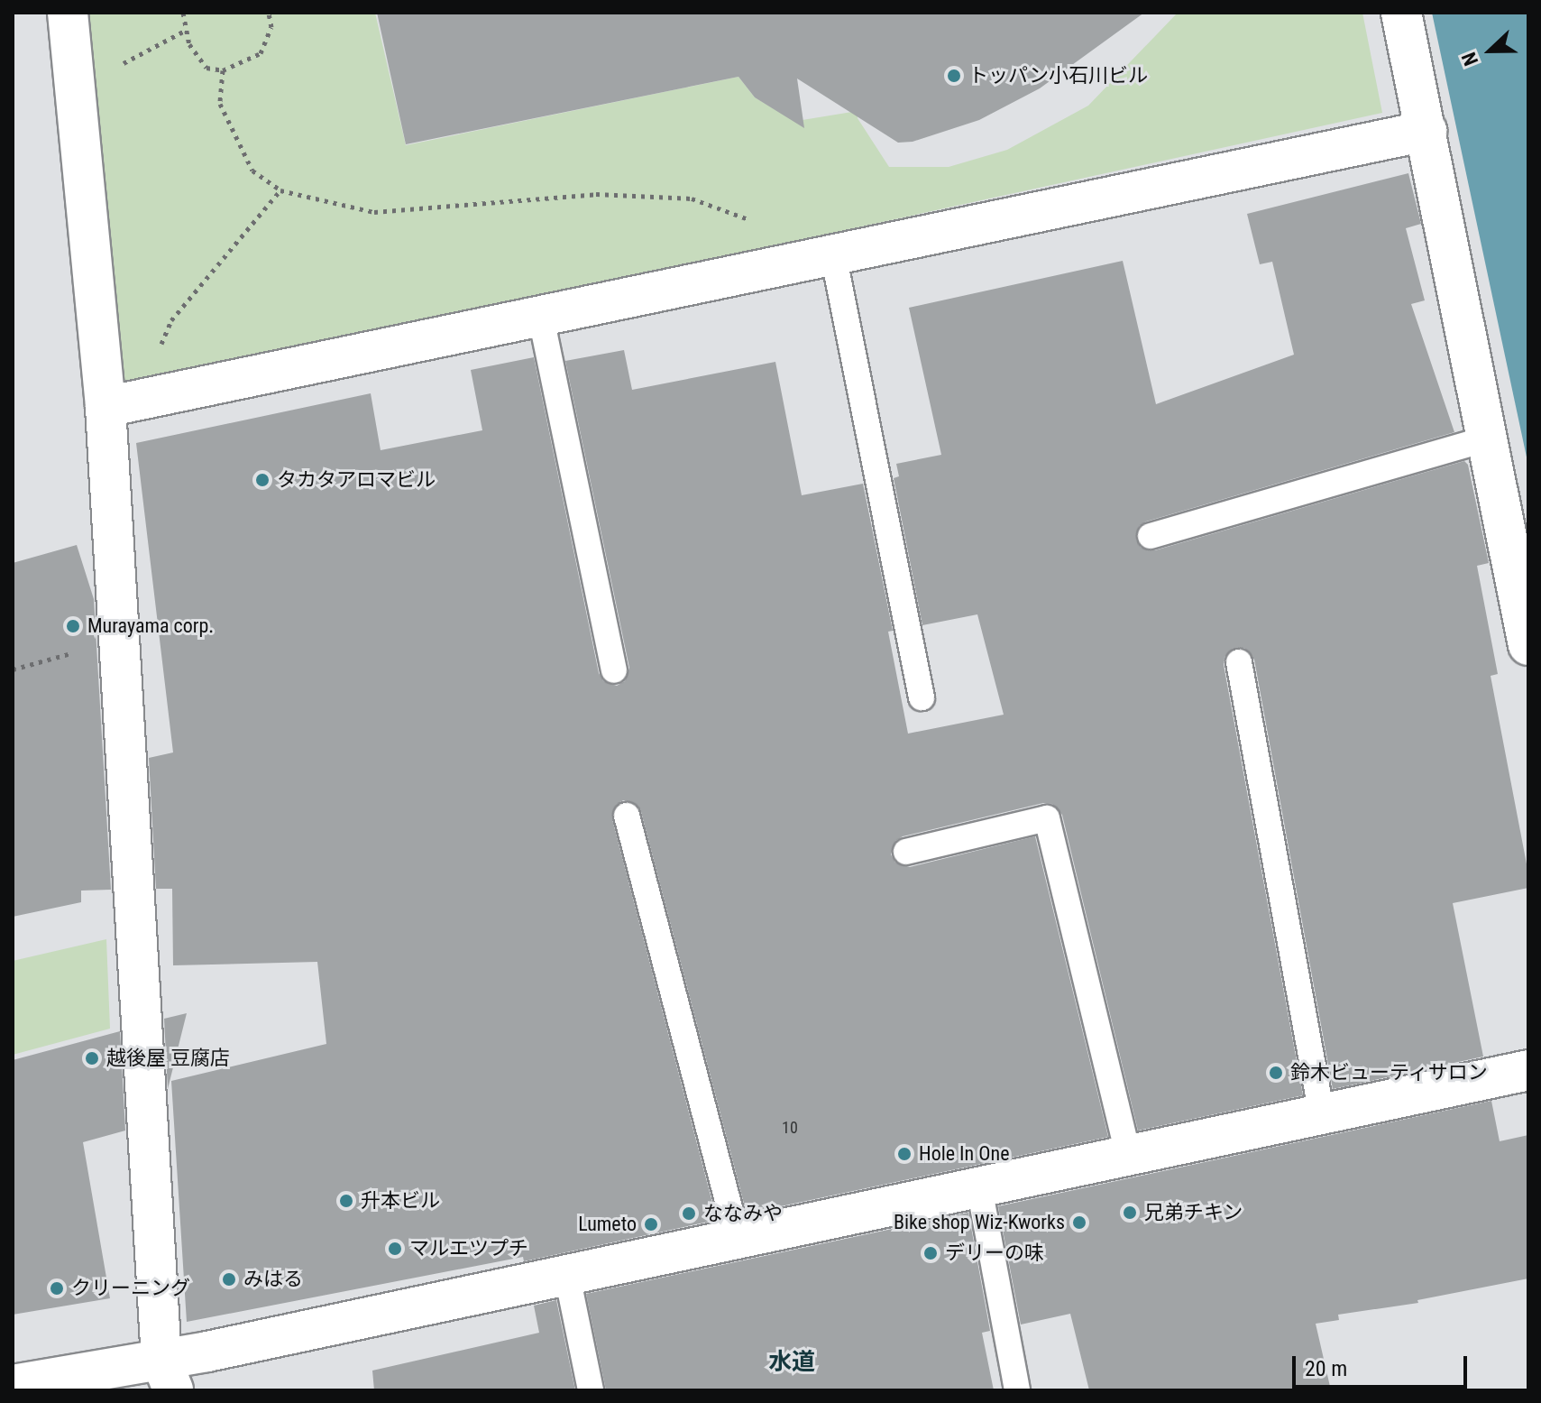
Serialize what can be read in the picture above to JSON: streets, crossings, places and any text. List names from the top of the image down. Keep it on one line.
{"districts":["水道"],"places":["トッパン小石川ビル","タカタアロマビル","Murayama corp.","越後屋 豆腐店","鈴木ビューティサロン","Hole In One","升本ビル","兄弟チキン","ななみや","Bike shop Wiz-Kworks","Lumeto","マルエツプチ","デリーの味","みはる","クリーニング"],"house_numbers":["10"],"scale_bar":"20 m","north":"left"}
